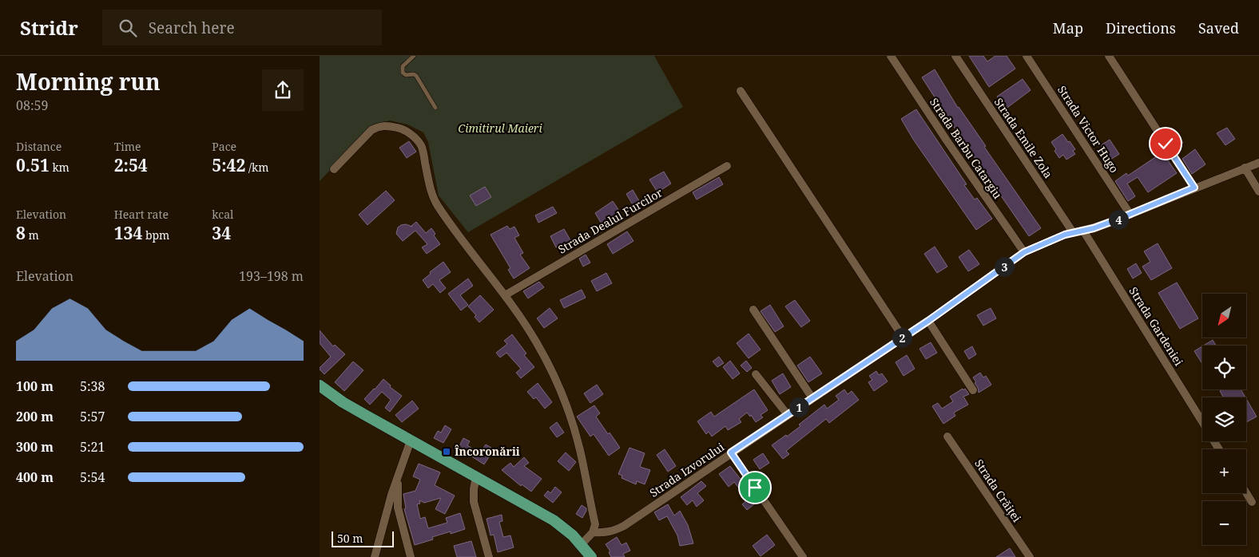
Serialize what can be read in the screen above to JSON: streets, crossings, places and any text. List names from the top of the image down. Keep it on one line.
{"streets":{"street":["Strada Victor Hugo","Strada Emile Zola","Strada Barbu Catargiu","Strada Dealul Furcilor","Strada Gardeniei","Strada Izvorului","Strada Crăiței"]},"crossings":[["Strada Victor Hugo","Strada Izvorului"],["Strada Emile Zola","Strada Izvorului"],["Strada Barbu Catargiu","Strada Izvorului"],["Strada Gardeniei","Strada Izvorului"]],"parks":["Cimitirul Maieri"],"places":{"transit":["Încoronării"]},"scale_bar":"50 m","north":"bottom left","page":{"header":"Stridr","search":"Search here","nav":["Map","Directions","Saved"],"heading":["Morning run","08:59"],"stats":[["Distance","0.51 km"],["Time","2:54"],["Pace","5:42 /km"],["Elevation","8 m"],["Heart rate","134 bpm"],["kcal","34"]],"pins":["4","3","2","1"],"chart":["Elevation","193–198 m"],"map_buttons":["+","−"],"list":[{"name":"100 m","note":"5:38"},{"name":"200 m","note":"5:57"},{"name":"300 m","note":"5:21"},{"name":"400 m","note":"5:54"}],"scale":"50 m"}}
